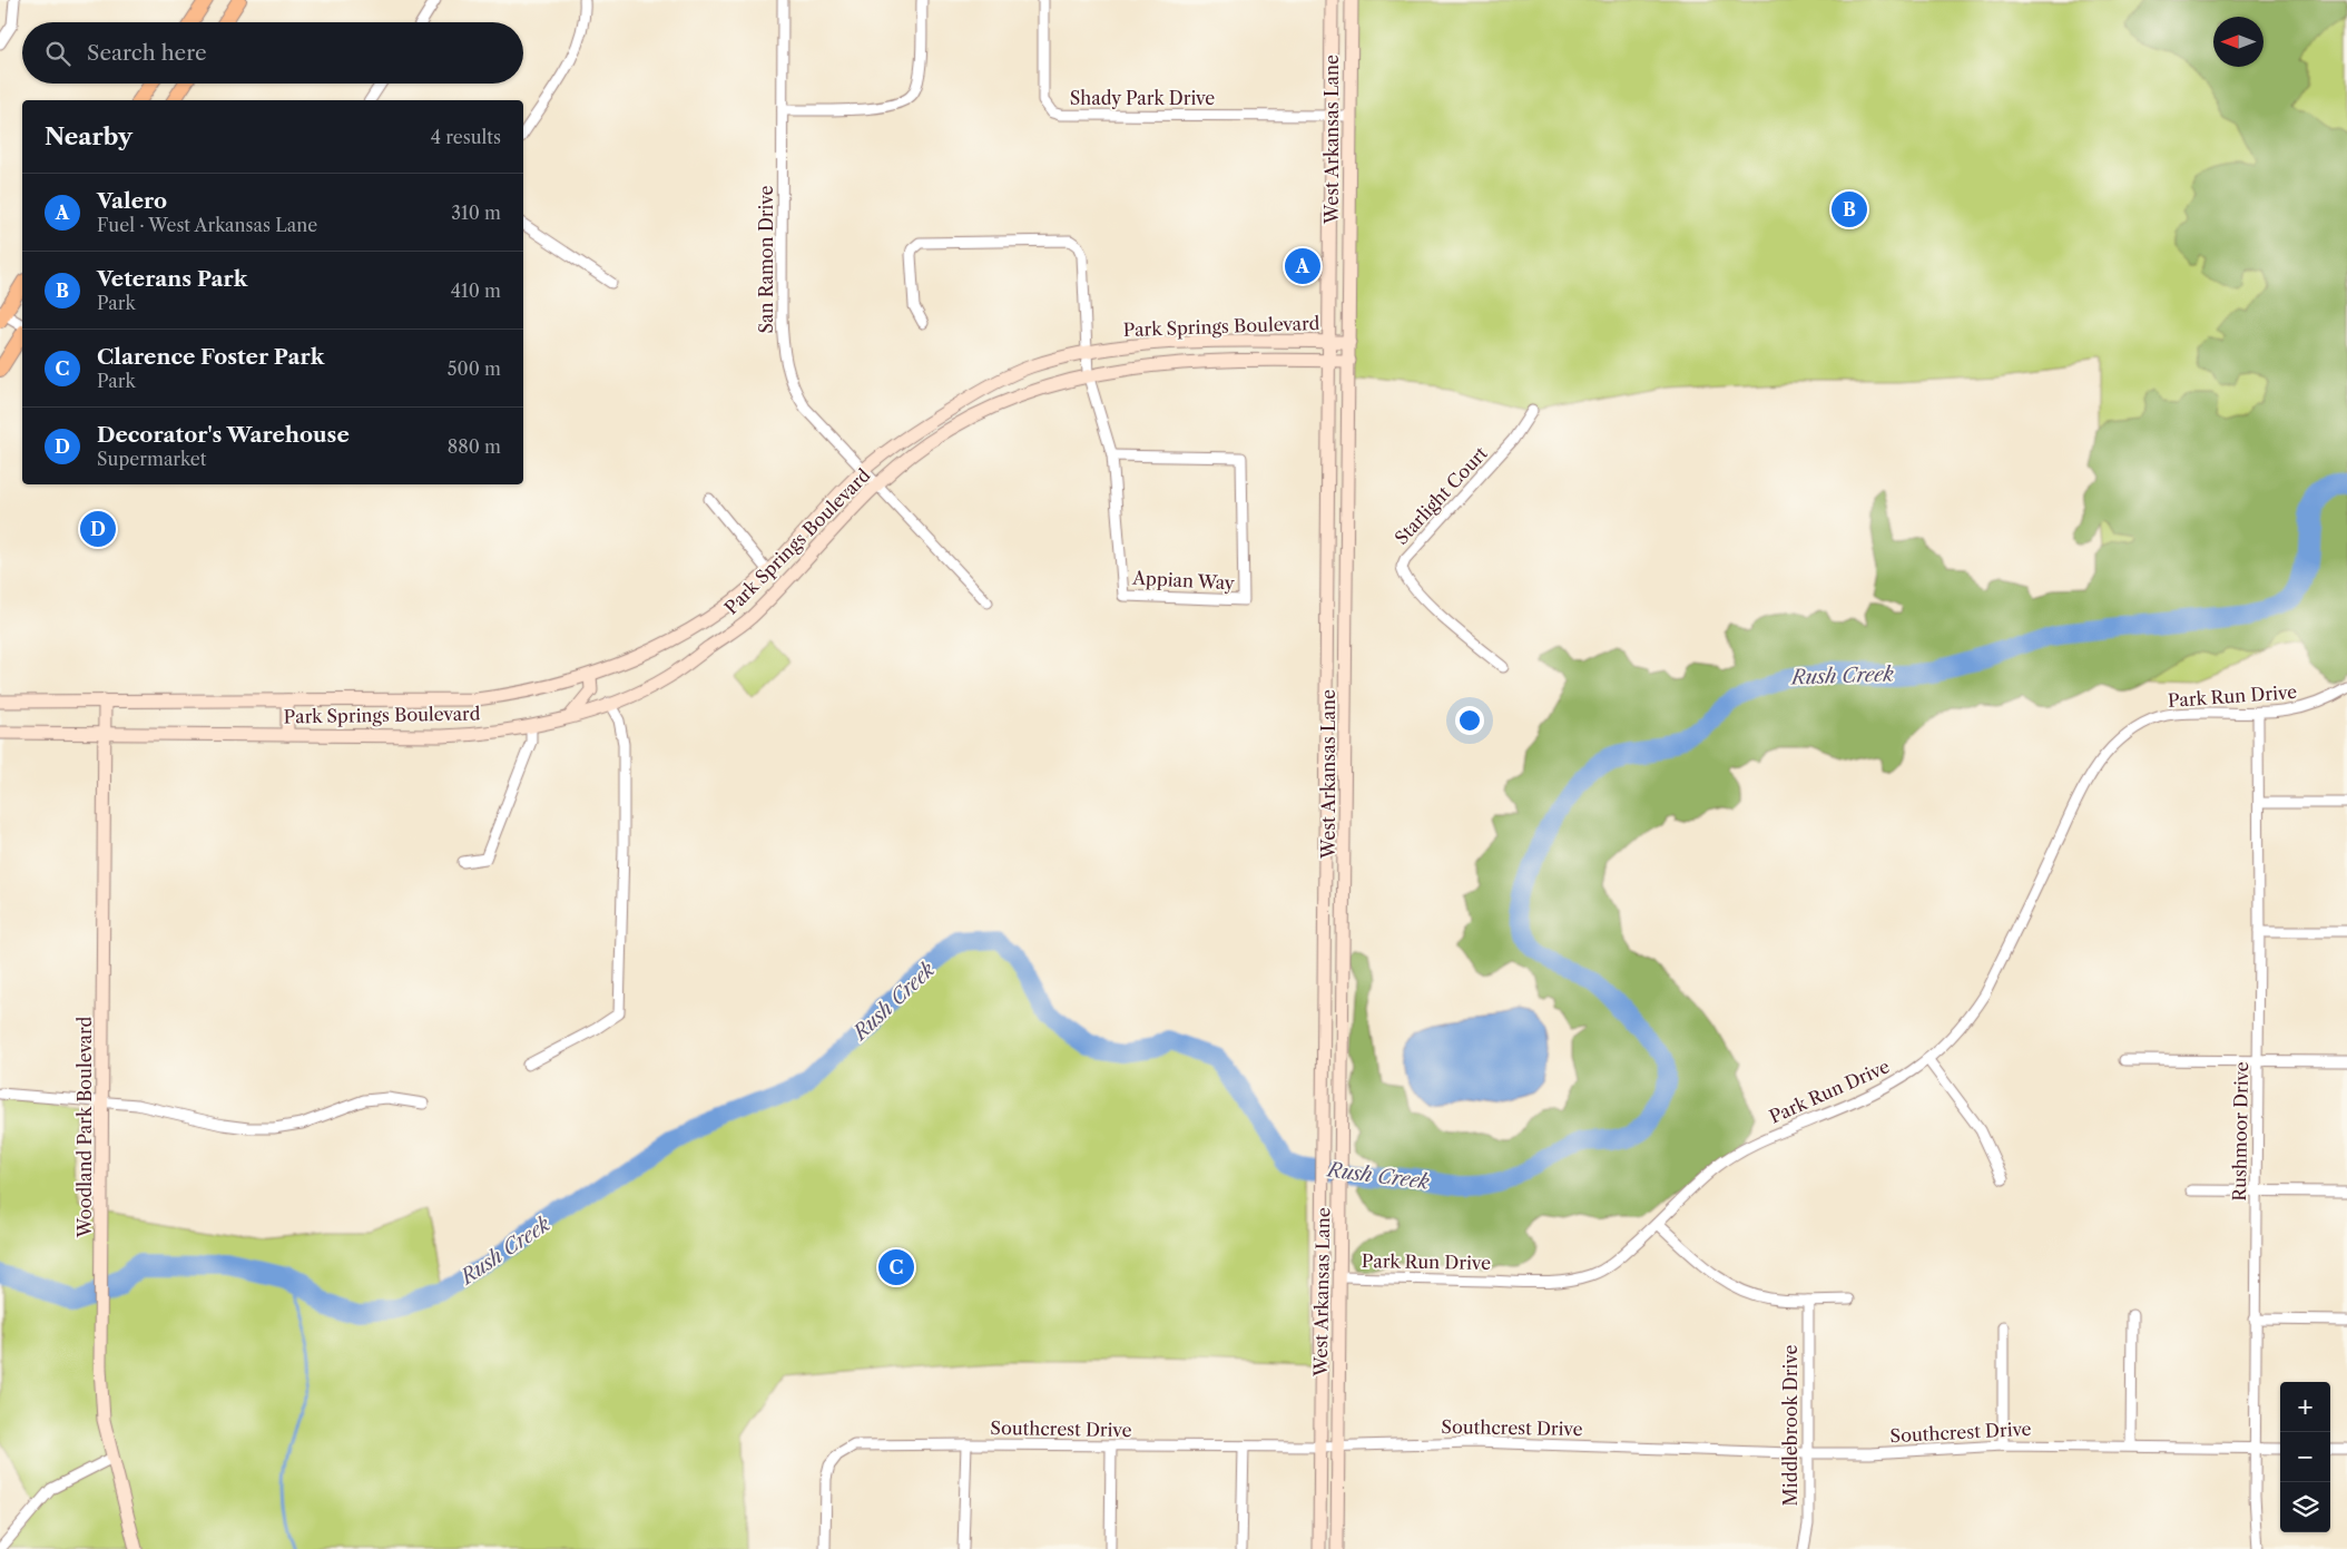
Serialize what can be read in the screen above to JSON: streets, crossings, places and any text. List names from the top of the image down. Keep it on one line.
{"streets":{"main road":["West Arkansas Lane","Park Springs Boulevard","Woodland Park Boulevard"],"street":["Shady Park Drive","San Ramon Drive","Starlight Court","Appian Way","Park Run Drive","Rushmoor Drive","Middlebrook Drive","Southcrest Drive"]},"crossings":[["Shady Park Drive","West Arkansas Lane"],["West Arkansas Lane","Park Springs Boulevard"],["West Arkansas Lane","Park Run Drive"],["West Arkansas Lane","Southcrest Drive"],["San Ramon Drive","Park Springs Boulevard"],["Park Springs Boulevard","Appian Way"],["Park Springs Boulevard","Woodland Park Boulevard"],["Park Run Drive","Rushmoor Drive"],["Rushmoor Drive","Southcrest Drive"],["Middlebrook Drive","Southcrest Drive"]],"water":["Rush Creek"],"north":"left","page":{"search":"Search here","heading":["Nearby","4 results"],"list":[{"mark":"A","name":"Valero","note":"Fuel · West Arkansas Lane","value":"310 m"},{"mark":"B","name":"Veterans Park","note":"Park","value":"410 m"},{"mark":"C","name":"Clarence Foster Park","note":"Park","value":"500 m"},{"mark":"D","name":"Decorator's Warehouse","note":"Supermarket","value":"880 m"}],"pins":["B","A","D","C"],"map_buttons":["+","−"]}}
